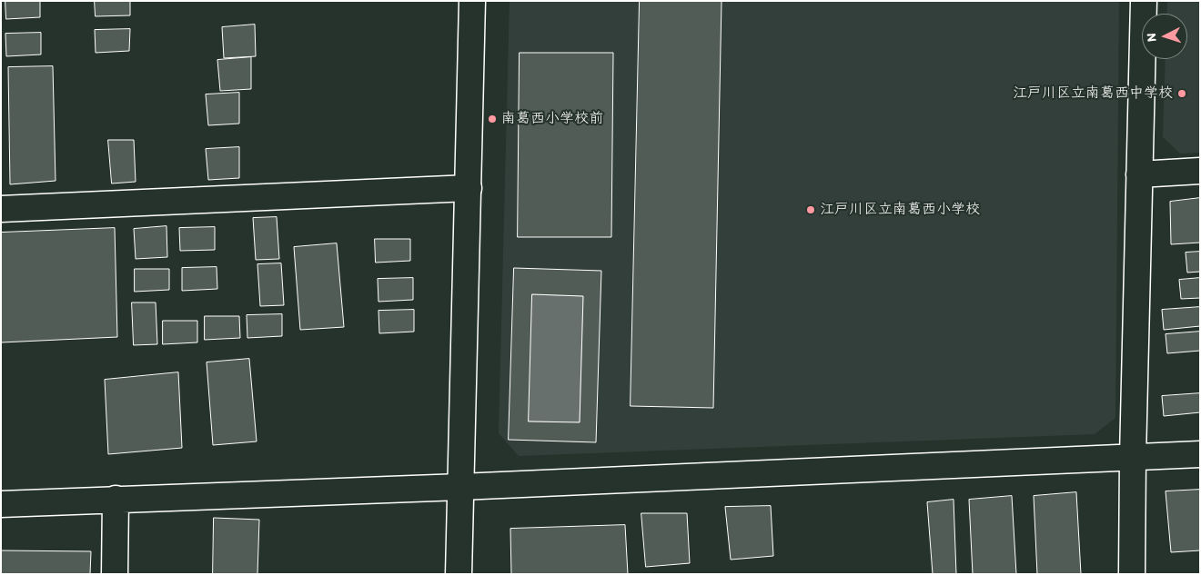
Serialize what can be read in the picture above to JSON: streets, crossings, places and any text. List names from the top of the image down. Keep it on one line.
{"places":["江戸川区立南葛西中学校","南葛西小学校前","江戸川区立南葛西小学校"],"north":"left"}
